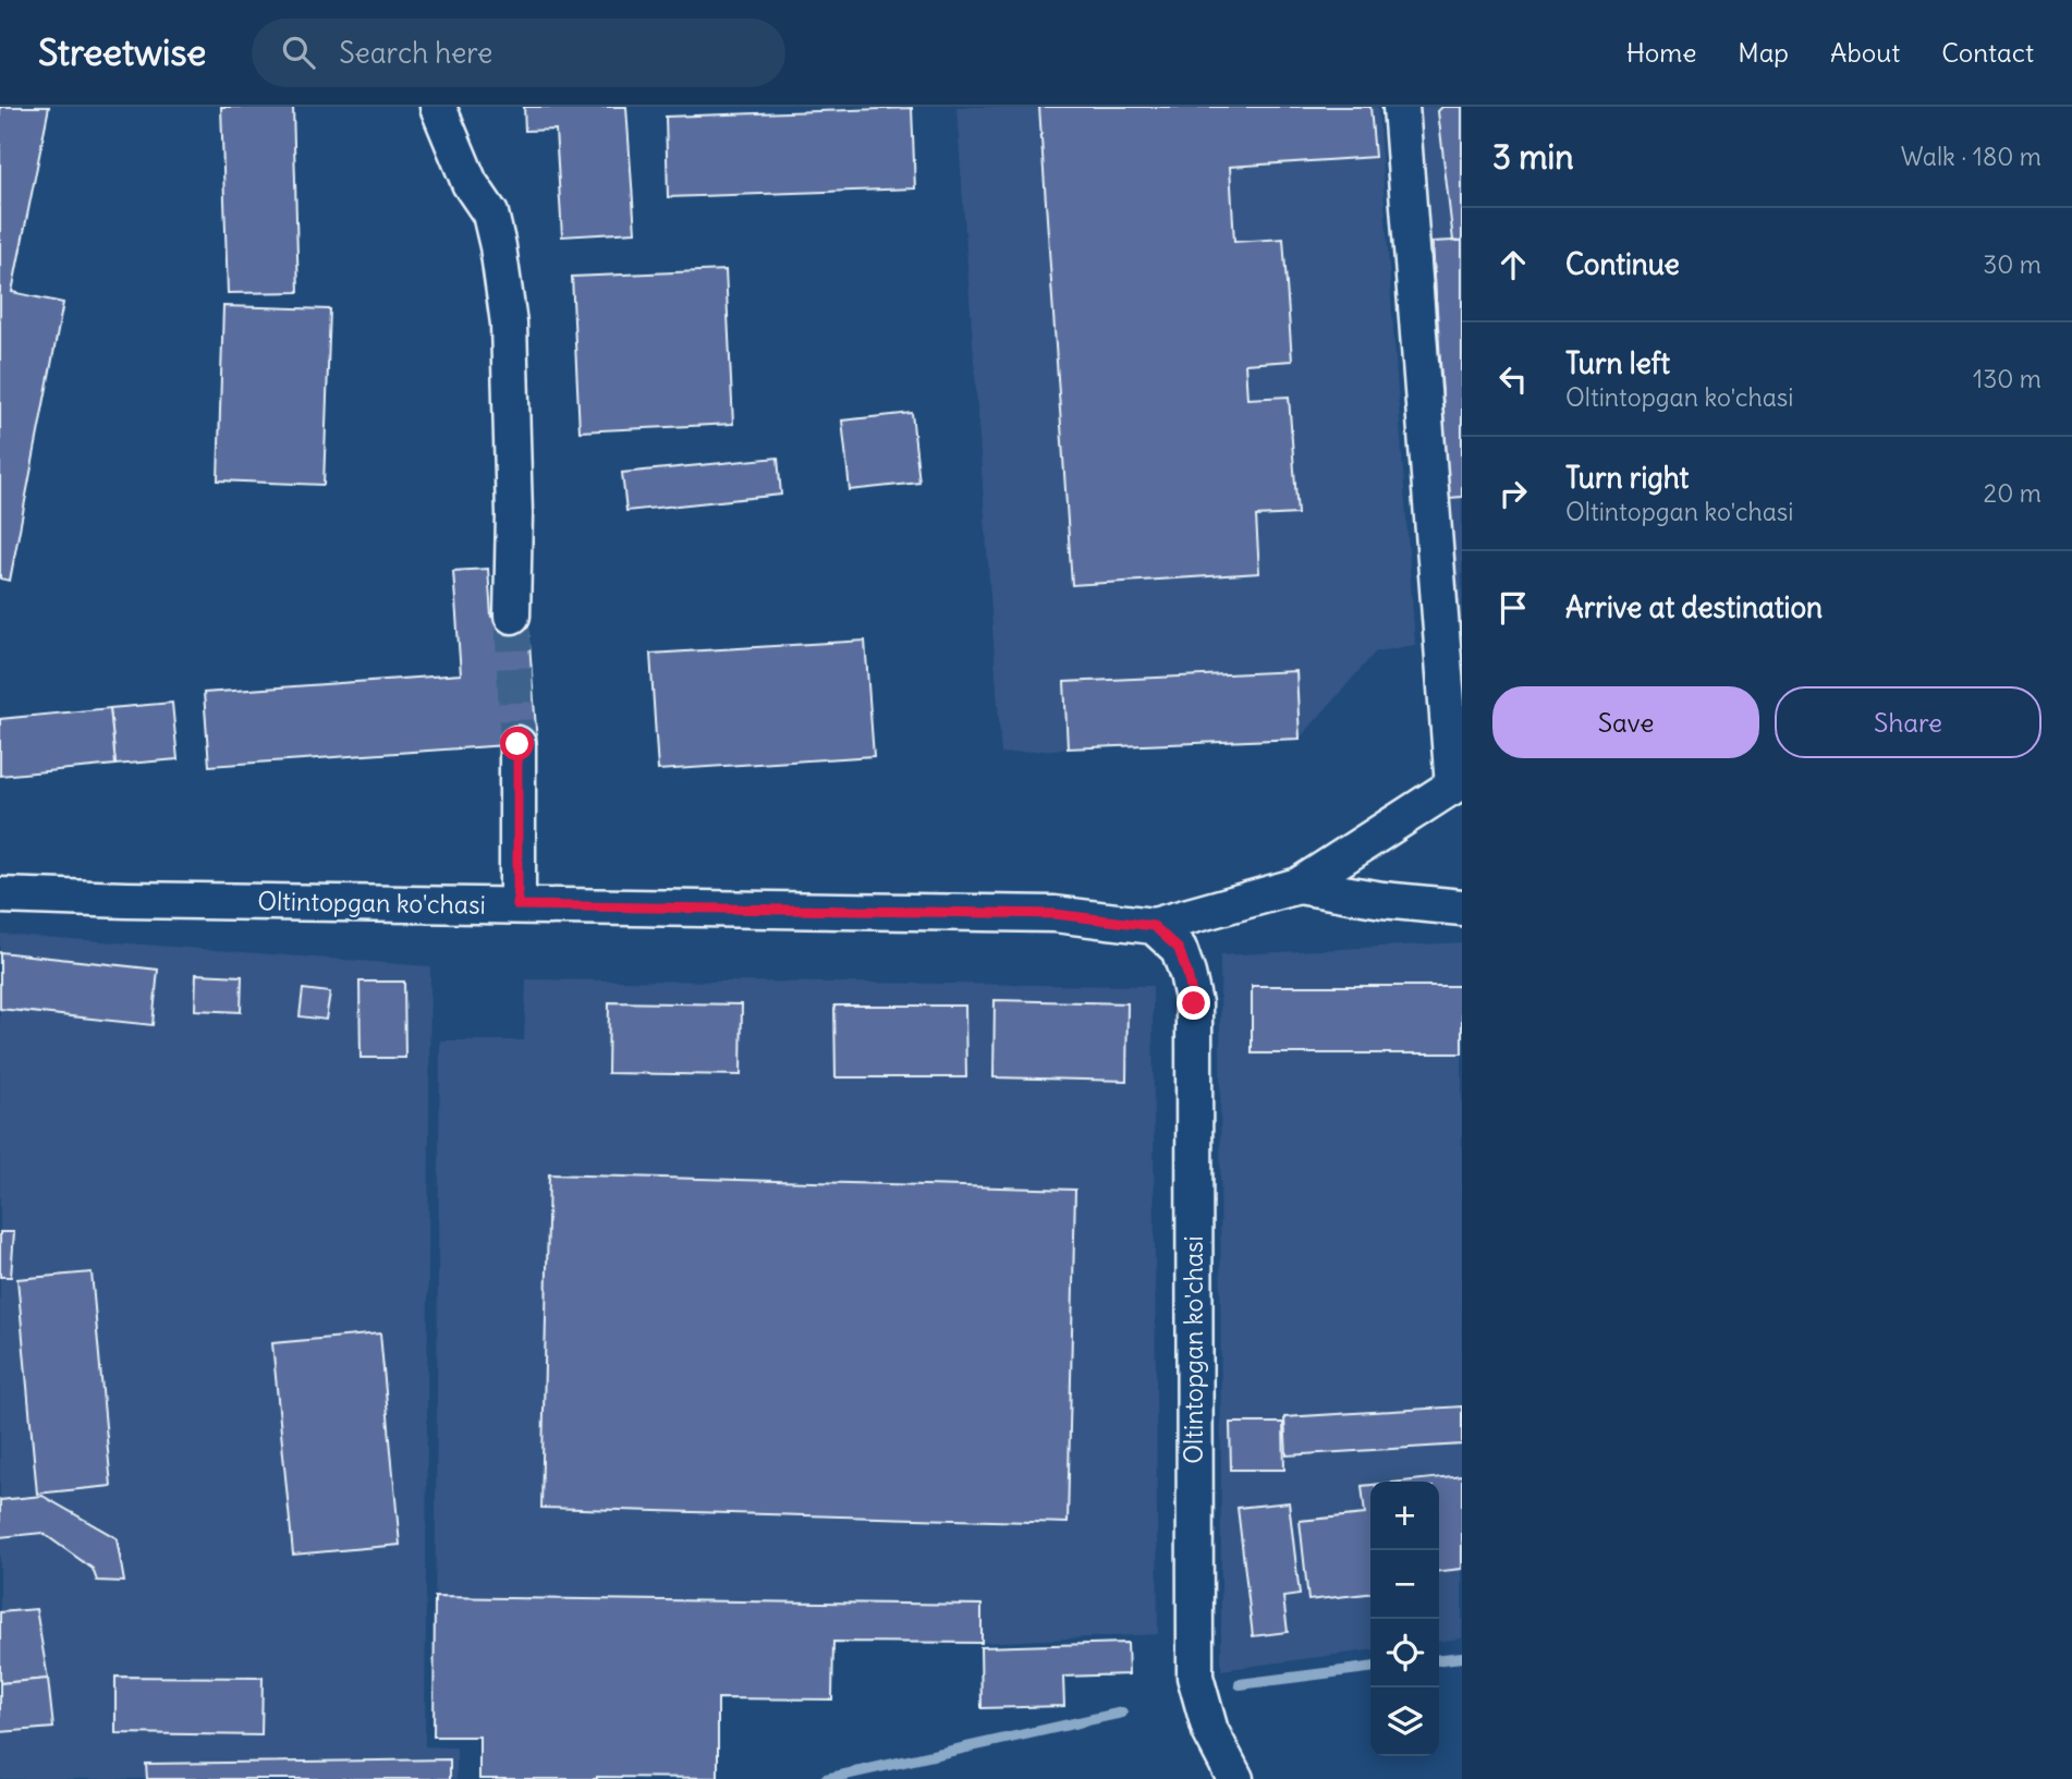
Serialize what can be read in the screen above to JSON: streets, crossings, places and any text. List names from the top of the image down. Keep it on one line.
{"streets":{"street":["Oltintopgan ko'chasi"]},"page":{"header":"Streetwise","search":"Search here","nav":["Home","Map","About","Contact"],"heading":["3 min","Walk · 180 m"],"list":[["Continue","30 m"],["Turn left","Oltintopgan ko'chasi","130 m"],["Turn right","Oltintopgan ko'chasi","20 m"],"Arrive at destination"],"buttons":["Save","Share"],"map_buttons":["+","−"]}}
